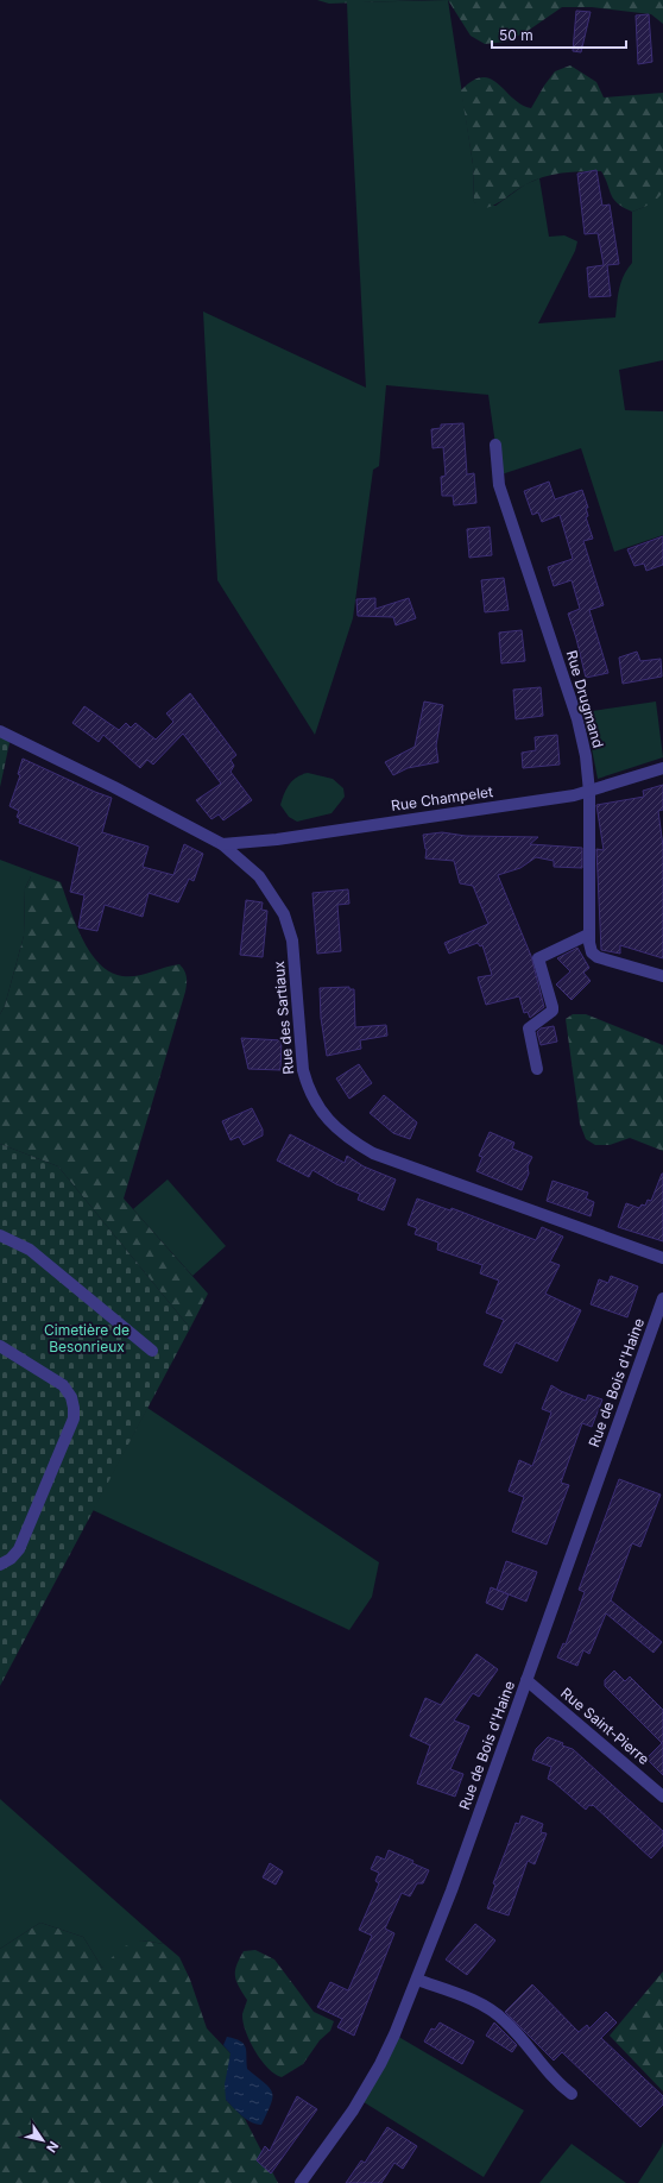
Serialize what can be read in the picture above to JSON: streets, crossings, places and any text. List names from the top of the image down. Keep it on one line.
{"streets":{"street":["Rue Drugmand","Rue Champelet","Rue des Sartiaux","Rue de Bois d'Haine","Rue Saint-Pierre"]},"crossings":[["Rue Drugmand","Rue Champelet"],["Rue Champelet","Rue des Sartiaux"],["Rue de Bois d'Haine","Rue Saint-Pierre"]],"parks":["Cimetière de Besonrieux"],"scale_bar":"50 m","north":"bottom right"}
